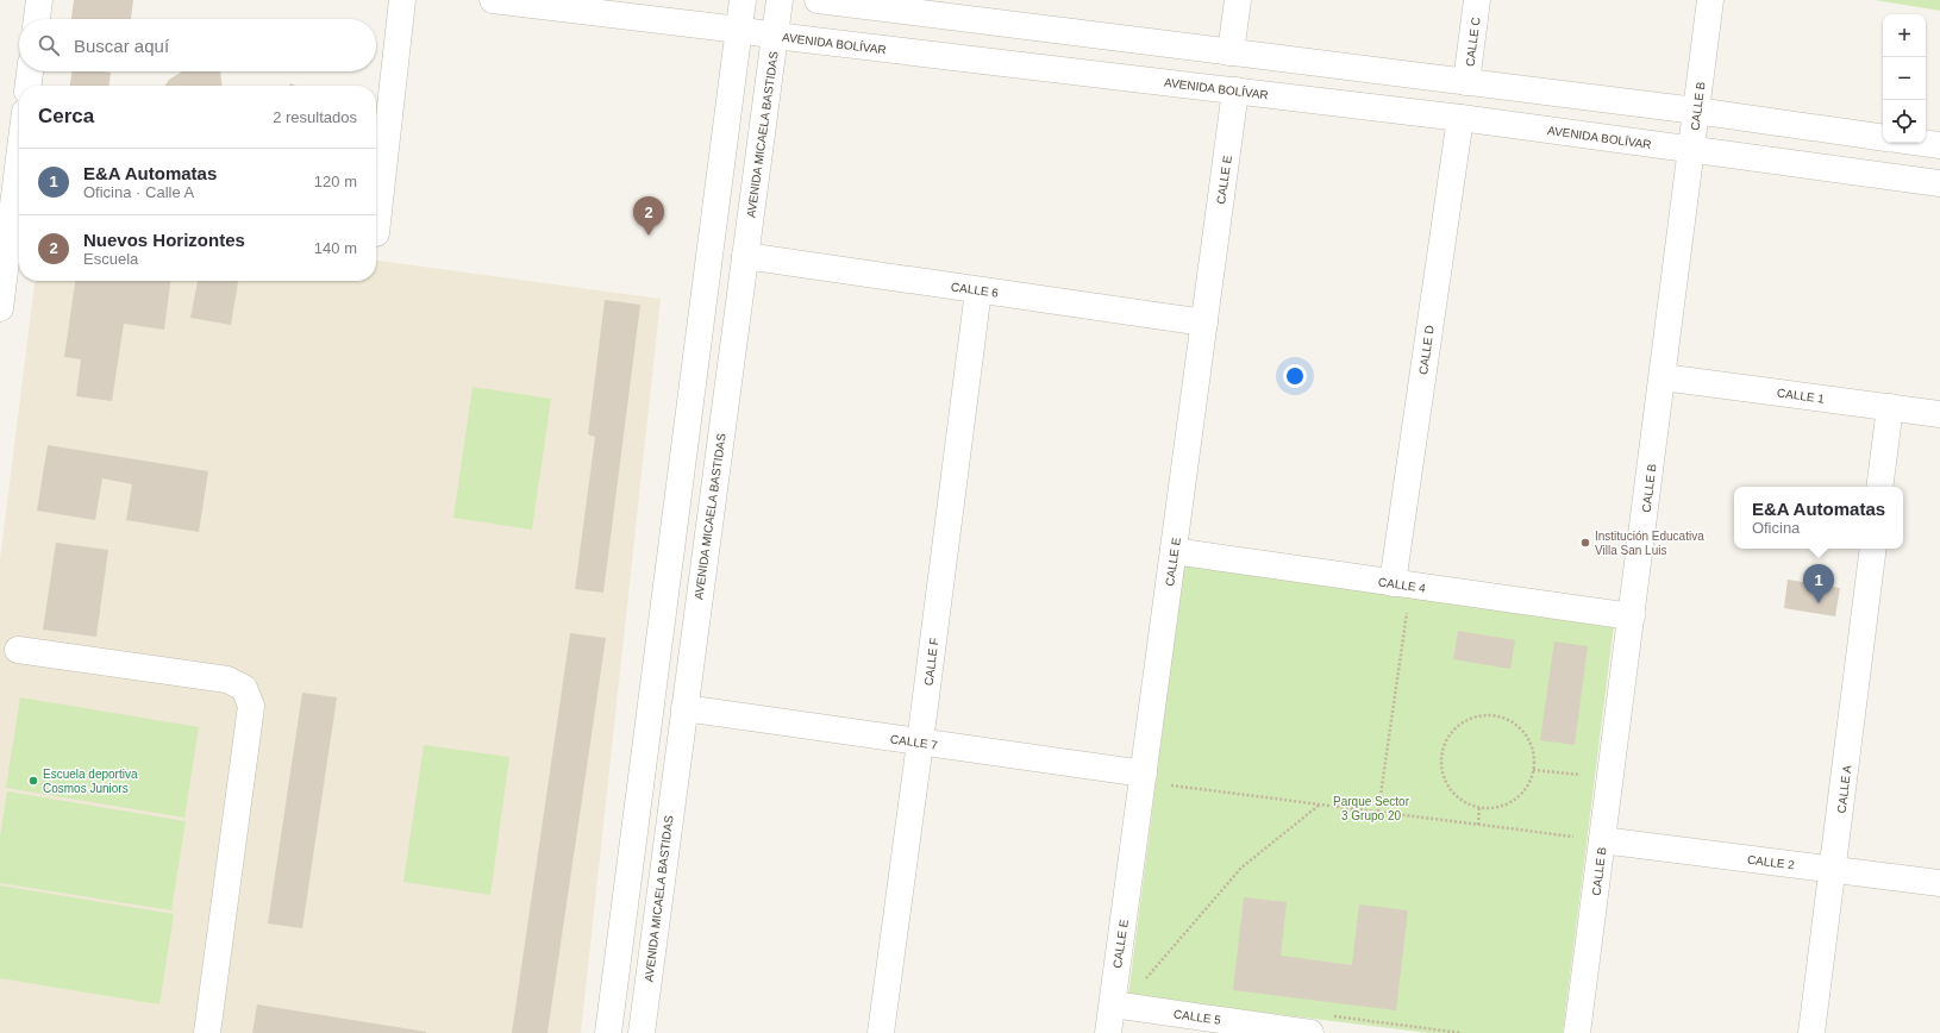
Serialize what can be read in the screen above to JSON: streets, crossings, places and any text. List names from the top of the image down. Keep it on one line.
{"streets":{"street":["CALLE C","AVENIDA BOLÍVAR","CALLE B","AVENIDA MICAELA BASTIDAS","CALLE E","CALLE 6","CALLE D","CALLE 1","CALLE 4","CALLE F","CALLE 7","CALLE A","CALLE 2","CALLE 5"]},"crossings":[["AVENIDA BOLÍVAR","CALLE B"],["AVENIDA BOLÍVAR","AVENIDA MICAELA BASTIDAS"],["AVENIDA BOLÍVAR","CALLE E"],["AVENIDA BOLÍVAR","CALLE D"],["CALLE B","CALLE 1"],["CALLE B","CALLE 4"],["CALLE B","CALLE 2"],["AVENIDA MICAELA BASTIDAS","CALLE 6"],["AVENIDA MICAELA BASTIDAS","CALLE 7"],["CALLE E","CALLE 6"],["CALLE E","CALLE 4"],["CALLE E","CALLE 7"],["CALLE E","CALLE 5"],["CALLE 6","CALLE F"],["CALLE D","CALLE 4"],["CALLE F","CALLE 7"],["CALLE A","CALLE 2"]],"parks":["Parque Sector 3 Grupo 20"],"places":["Institución Educativa Villa San Luis","Escuela deportiva Cosmos Juniors"],"page":{"map_buttons":["+","−"],"search":"Buscar aquí","heading":["Cerca","2 resultados"],"list":[{"mark":"1","name":"E&A Automatas","note":"Oficina · Calle A","value":"120 m"},{"mark":"2","name":"Nuevos Horizontes","note":"Escuela","value":"140 m"}],"pins":["2","1"],"popup":["E&A Automatas","Oficina"]}}
